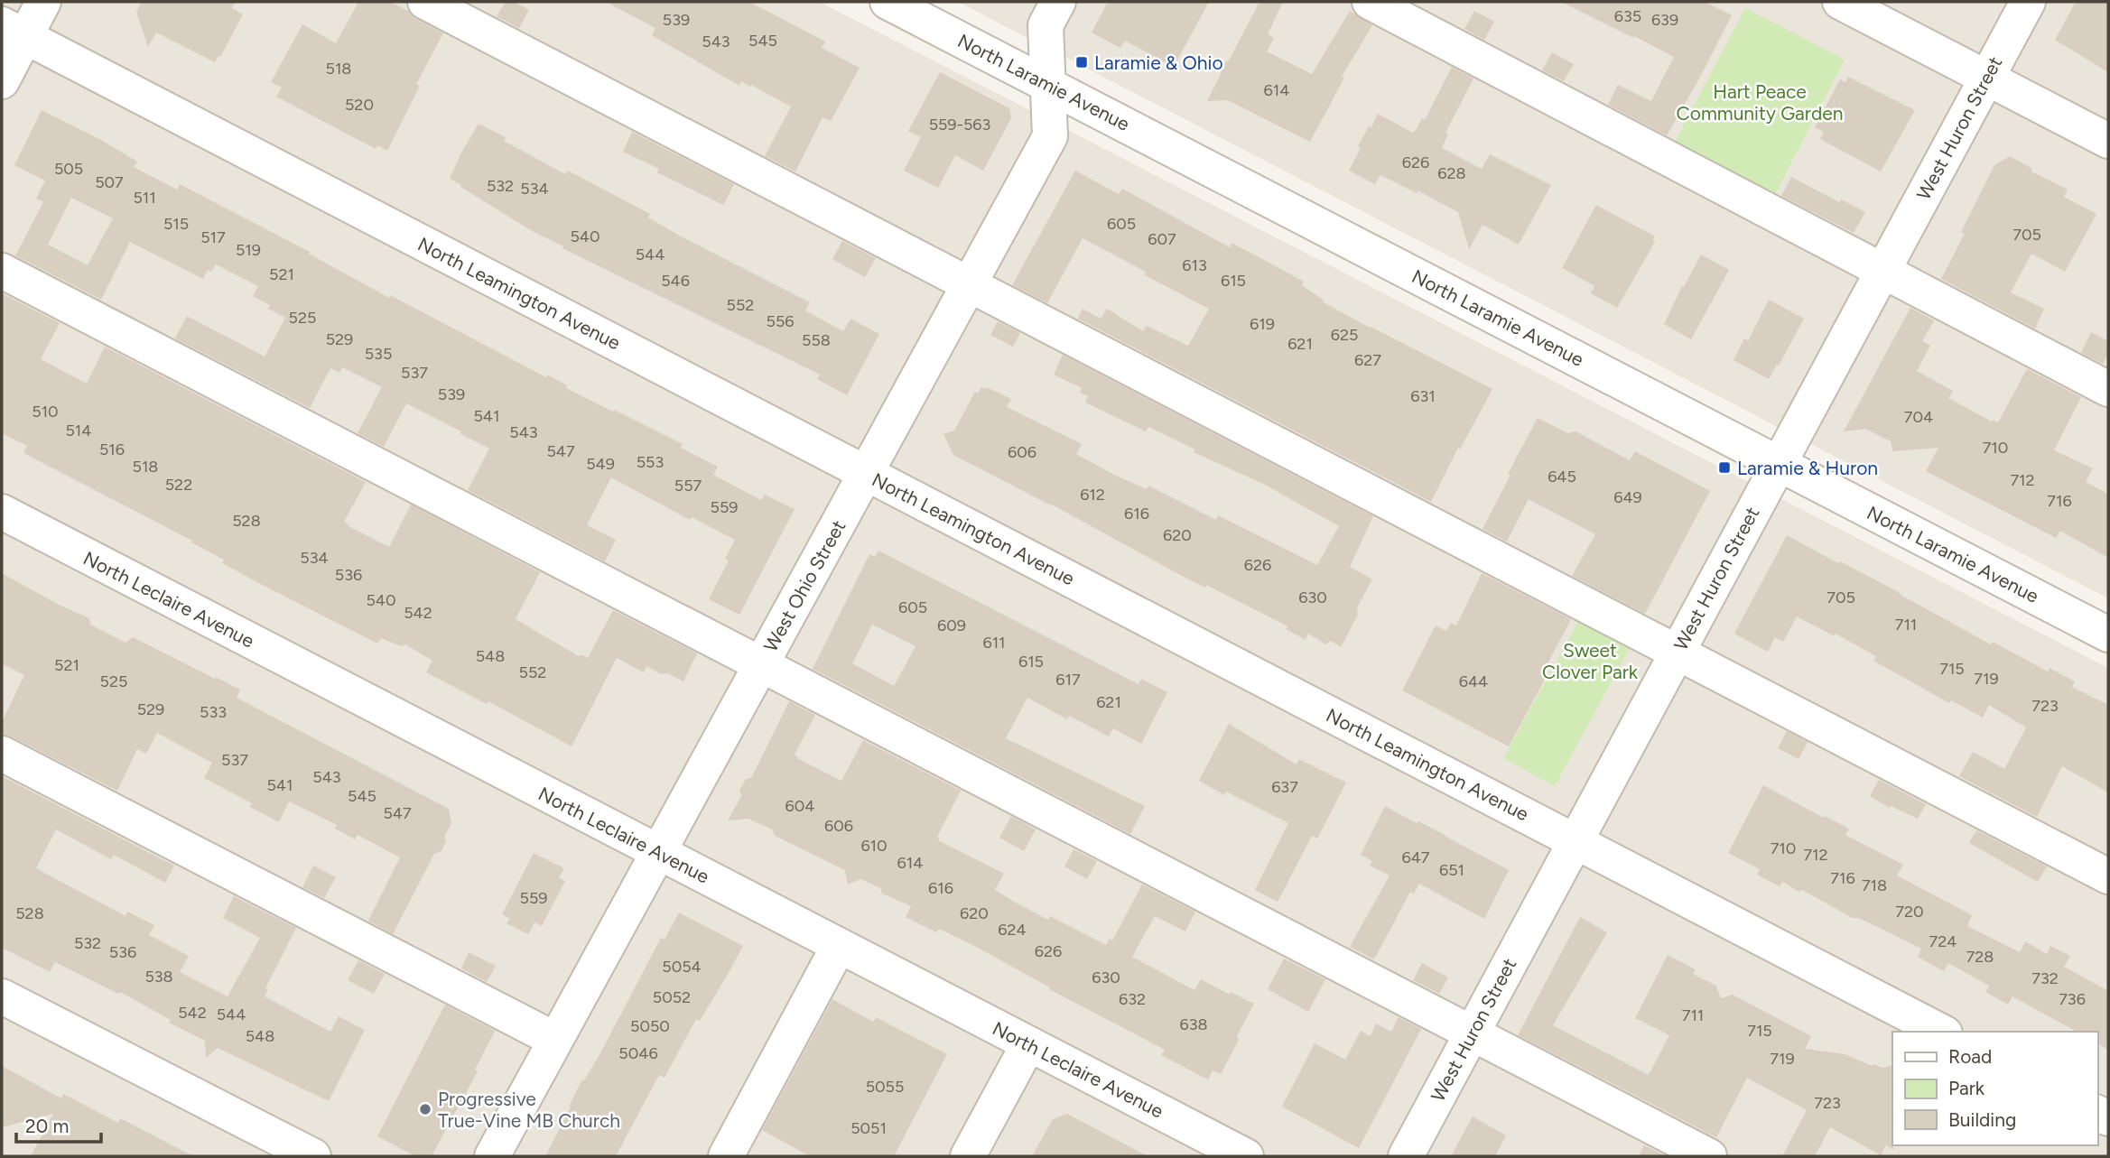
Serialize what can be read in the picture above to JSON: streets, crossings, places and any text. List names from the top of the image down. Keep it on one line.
{"streets":{"street":["North Laramie Avenue","West Huron Street","North Leamington Avenue","West Ohio Street","North Leclaire Avenue"]},"crossings":[["North Laramie Avenue","West Huron Street"],["North Laramie Avenue","West Ohio Street"],["West Huron Street","North Leamington Avenue"],["North Leamington Avenue","West Ohio Street"],["West Ohio Street","North Leclaire Avenue"]],"parks":["Hart Peace Community Garden","Sweet Clover Park"],"places":{"transit":["Laramie & Ohio","Laramie & Huron"],"other":["Progressive True-Vine MB Church"]},"house_numbers":["635","539","639","545","543","518","614","520","559-563","626","505","628","507","532","534","511","515","605","705","540","517","607","519","544","613","521","546","615","552","525","556","619","625","529","558","621","535","627","537","539","631","510","541","704","514","543","710","516","547","606","553","549","518","645","712","522","557","612","649","716","559","616","528","620","534","626","536","630","705","540","605","542","711","609","611","548","615","521","715","552","719","617","525","644","621","723","529","533","537","543","541","637","545","604","547","606","610","710","712","647","614","651","716","718","616","559","720","528","620","624","724","532","626","536","728","5054","538","630","732","5052","632","736","542","544","711","638","5050","715","548","5046","719","5055","723","5051"],"legend":["Road","Park","Building"],"scale_bar":"20 m"}
